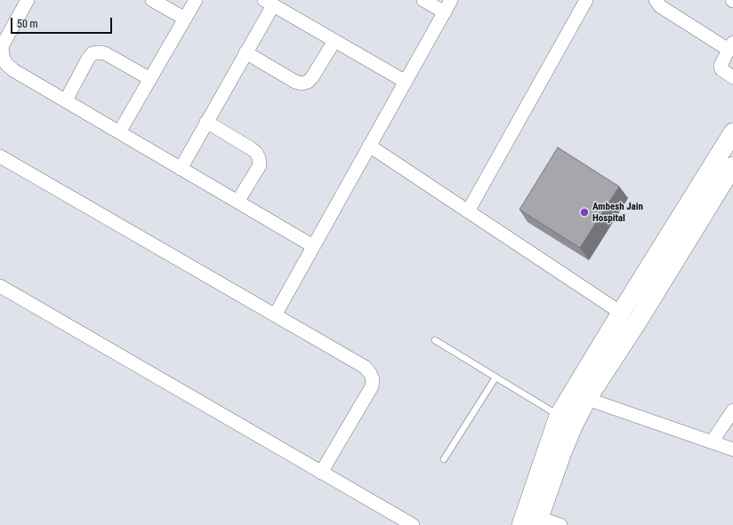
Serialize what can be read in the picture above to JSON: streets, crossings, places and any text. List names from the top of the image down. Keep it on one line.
{"places":["Ambesh Jain Hospital"],"scale_bar":"50 m"}
